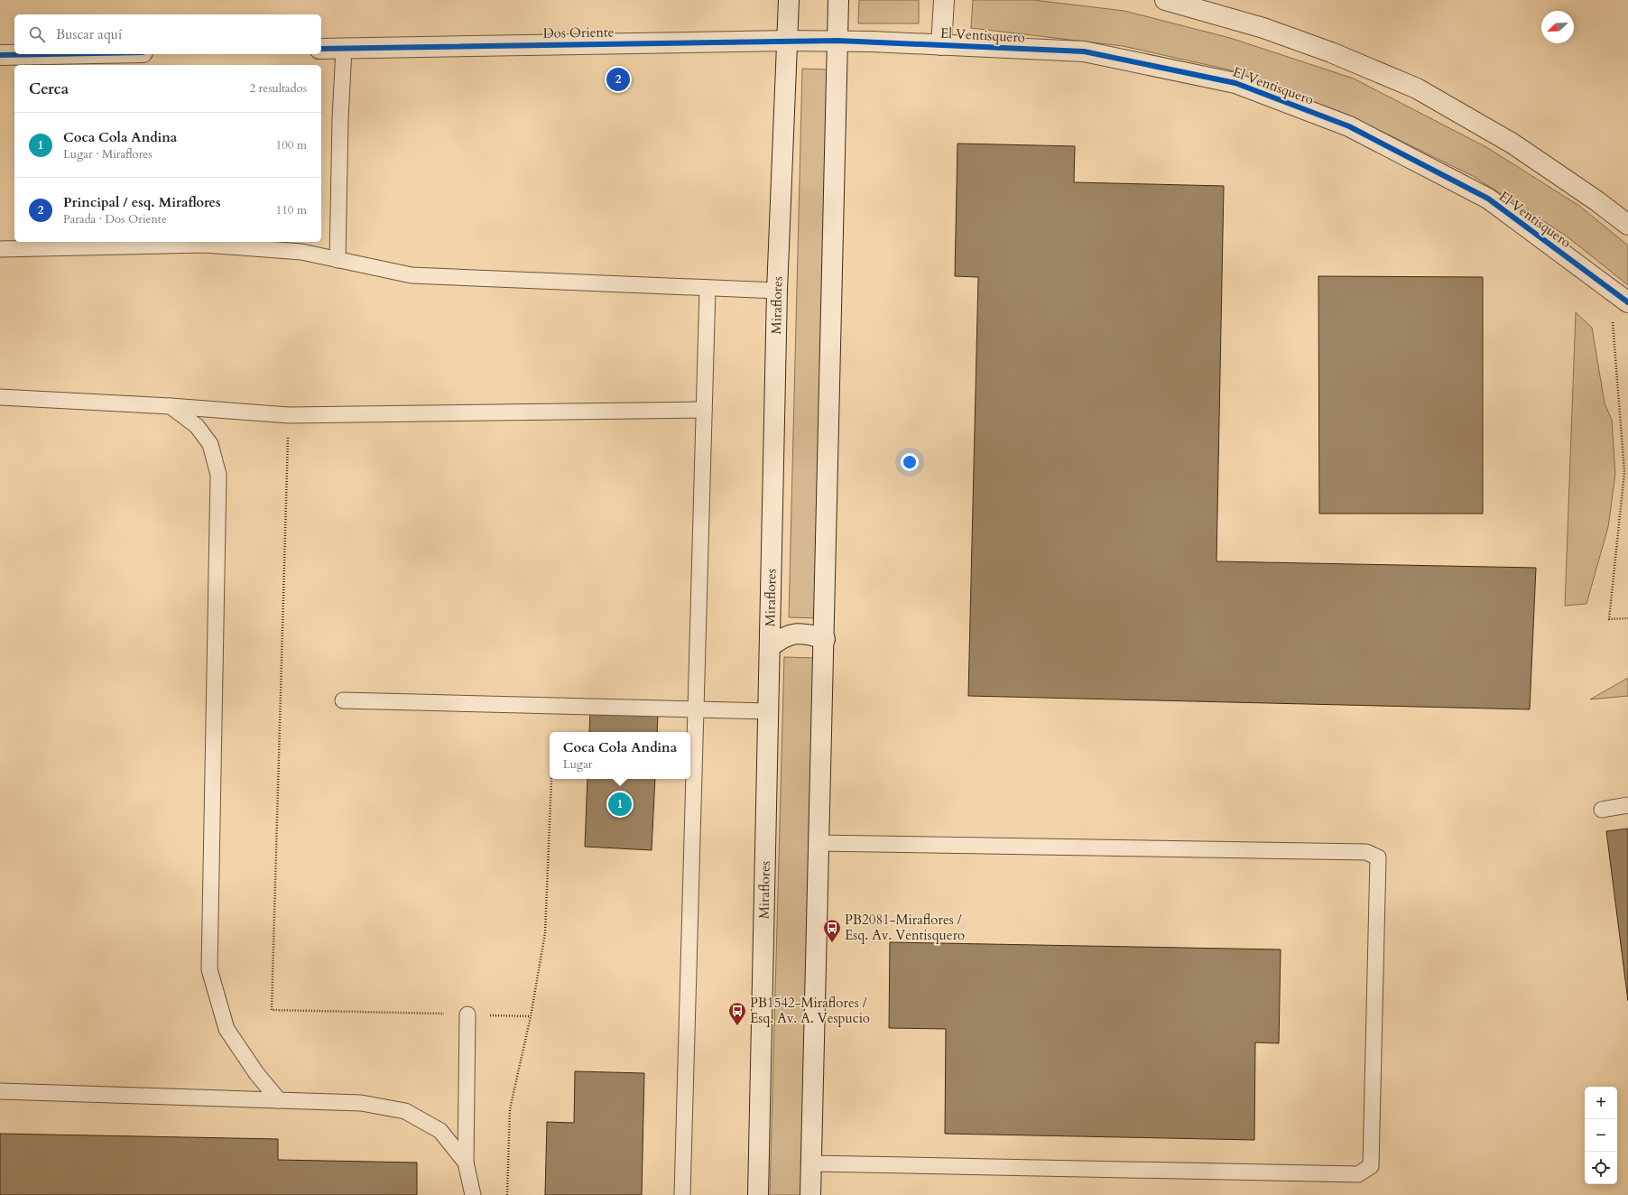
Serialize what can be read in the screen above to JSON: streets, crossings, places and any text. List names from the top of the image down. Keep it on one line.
{"streets":{"main road":["Dos Oriente","El Ventisquero","Miraflores"]},"crossings":[["Dos Oriente","El Ventisquero"],["Dos Oriente","Miraflores"]],"places":{"bus stop":["PB2081-Miraflores / Esq. Av. Ventisquero","PB1542-Miraflores / Esq. Av. A. Vespucio"]},"north":"bottom left","page":{"search":"Buscar aquí","heading":["Cerca","2 resultados"],"pins":["2","1"],"list":[{"mark":"1","name":"Coca Cola Andina","note":"Lugar · Miraflores","value":"100 m"},{"mark":"2","name":"Principal / esq. Miraflores","note":"Parada · Dos Oriente","value":"110 m"}],"popup":["Coca Cola Andina","Lugar"],"map_buttons":["+","−"]}}
